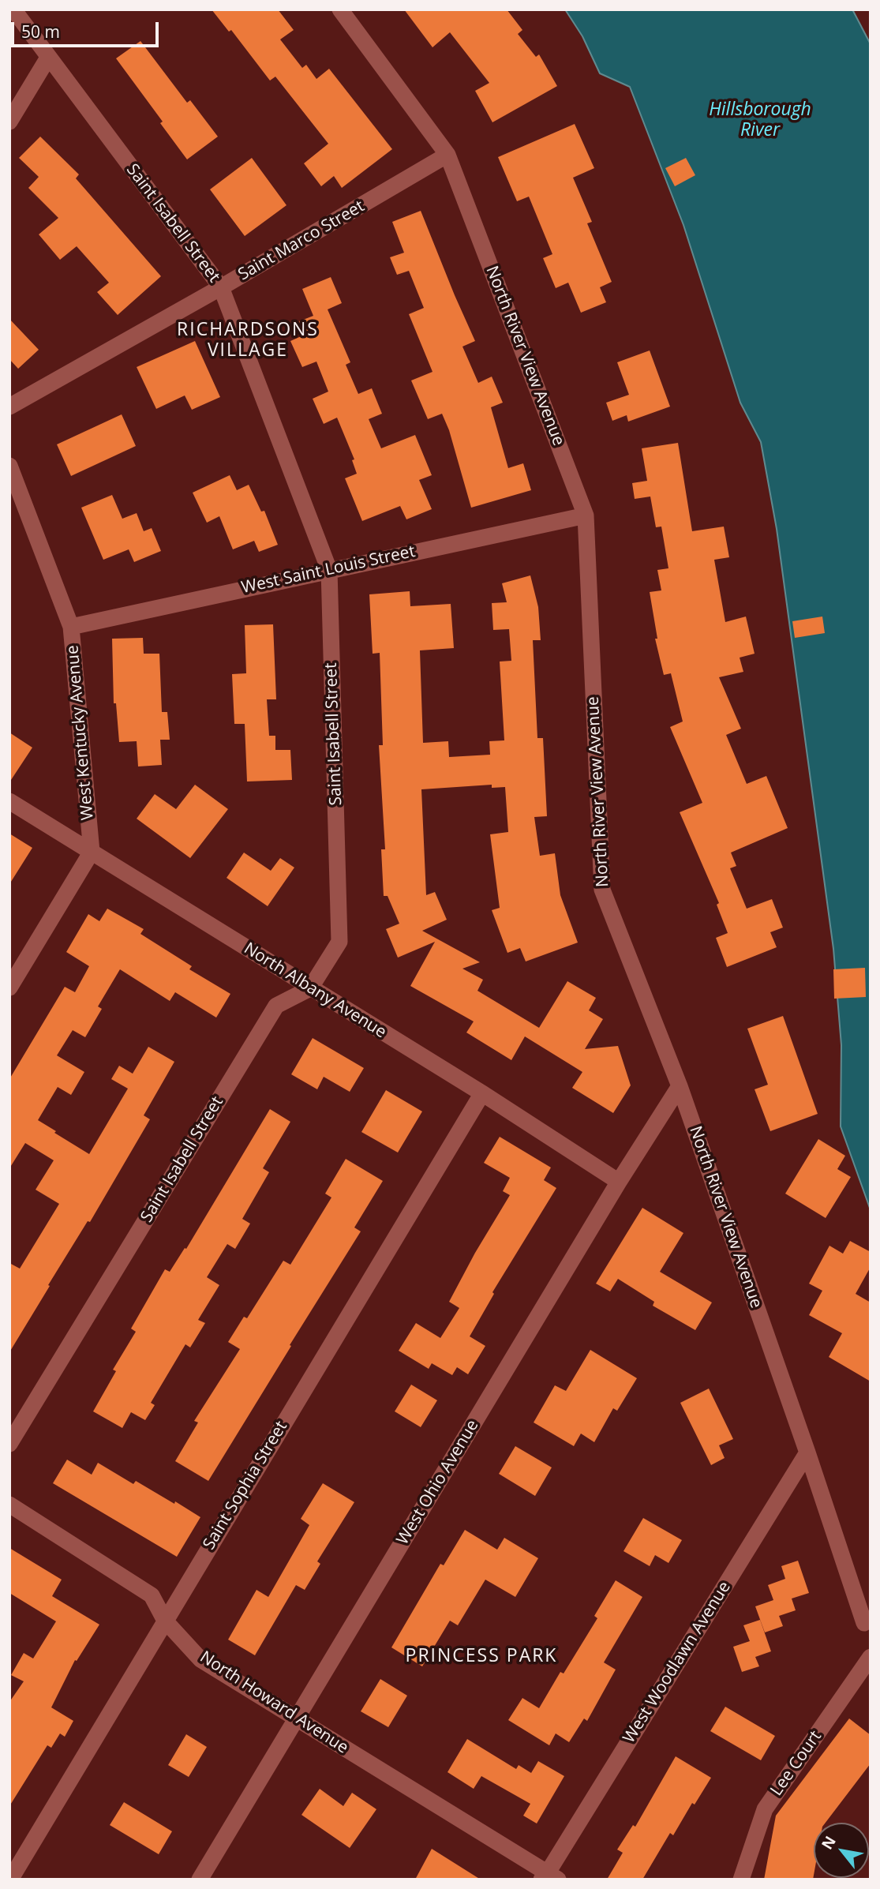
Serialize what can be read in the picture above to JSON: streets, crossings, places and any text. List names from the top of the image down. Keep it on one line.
{"streets":{"street":["Saint Isabell Street","Saint Marco Street","North River View Avenue","West Saint Louis Street","West Kentucky Avenue","North Albany Avenue","West Ohio Avenue","Saint Sophia Street","West Woodlawn Avenue","North Howard Avenue","Lee Court"]},"crossings":[["Saint Isabell Street","Saint Marco Street"],["Saint Isabell Street","West Saint Louis Street"],["Saint Isabell Street","North Albany Avenue"],["Saint Marco Street","North River View Avenue"],["North River View Avenue","West Saint Louis Street"],["North River View Avenue","West Ohio Avenue"],["North River View Avenue","West Woodlawn Avenue"],["West Saint Louis Street","West Kentucky Avenue"],["West Kentucky Avenue","North Albany Avenue"],["North Albany Avenue","West Ohio Avenue"],["North Albany Avenue","Saint Sophia Street"],["West Ohio Avenue","North Howard Avenue"],["Saint Sophia Street","North Howard Avenue"],["West Woodlawn Avenue","North Howard Avenue"]],"districts":["RICHARDSONS VILLAGE","PRINCESS PARK"],"water":["Hillsborough River"],"scale_bar":"50 m","north":"top left"}
